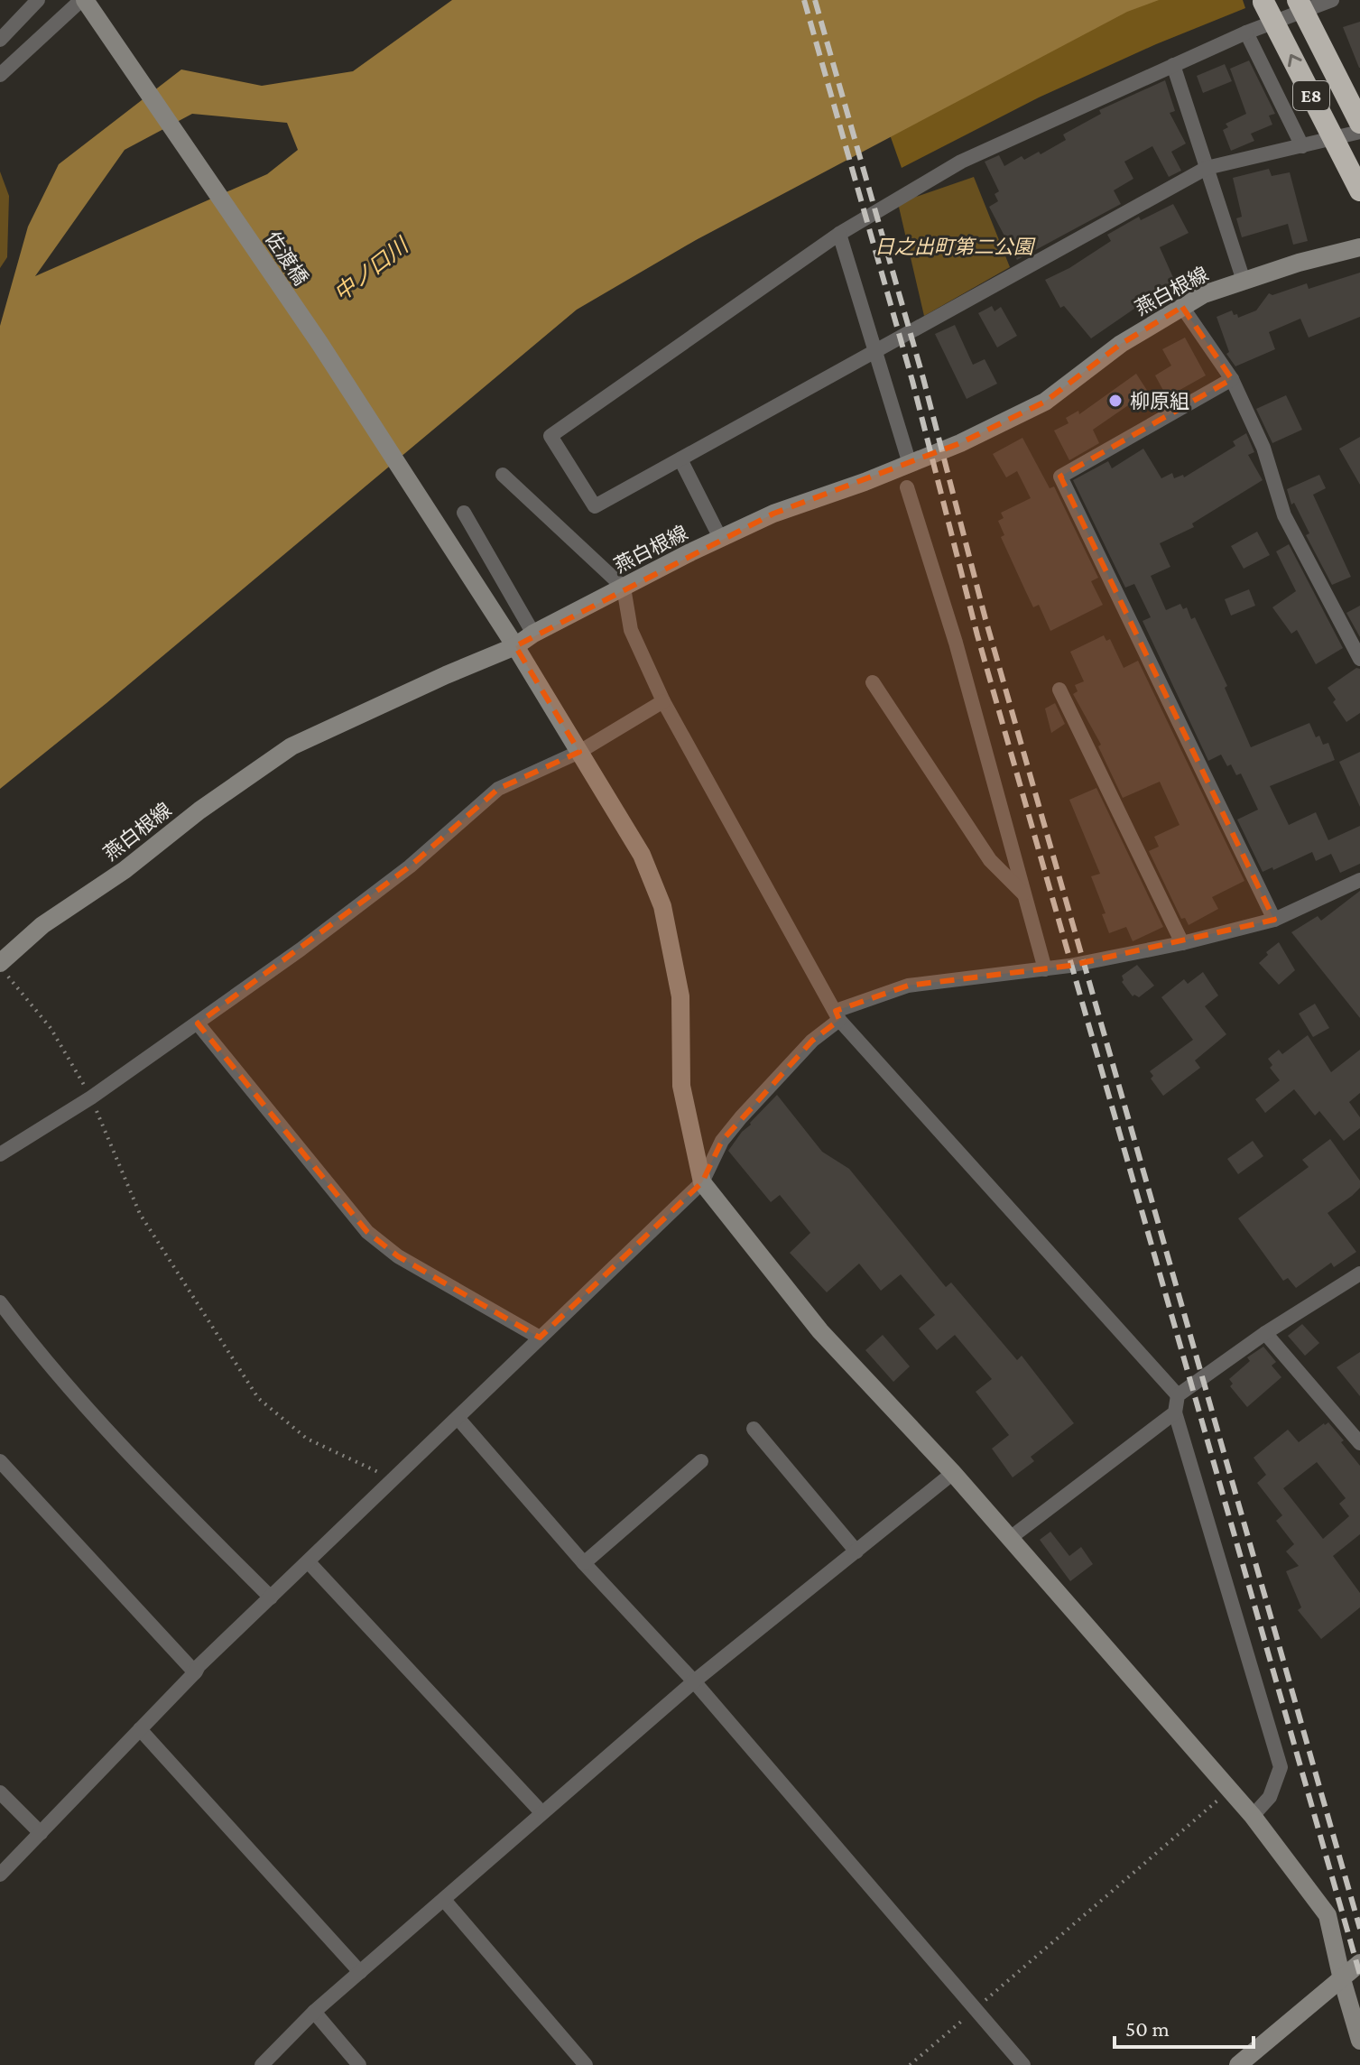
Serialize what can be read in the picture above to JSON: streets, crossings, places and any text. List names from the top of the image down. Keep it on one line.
{"streets":{"highway":["E8"],"street":["佐渡橋","燕白根線"]},"crossings":[["佐渡橋","燕白根線"]],"water":["中ノ口川"],"parks":["日之出町第二公園"],"places":["柳原組"],"scale_bar":"50 m"}
